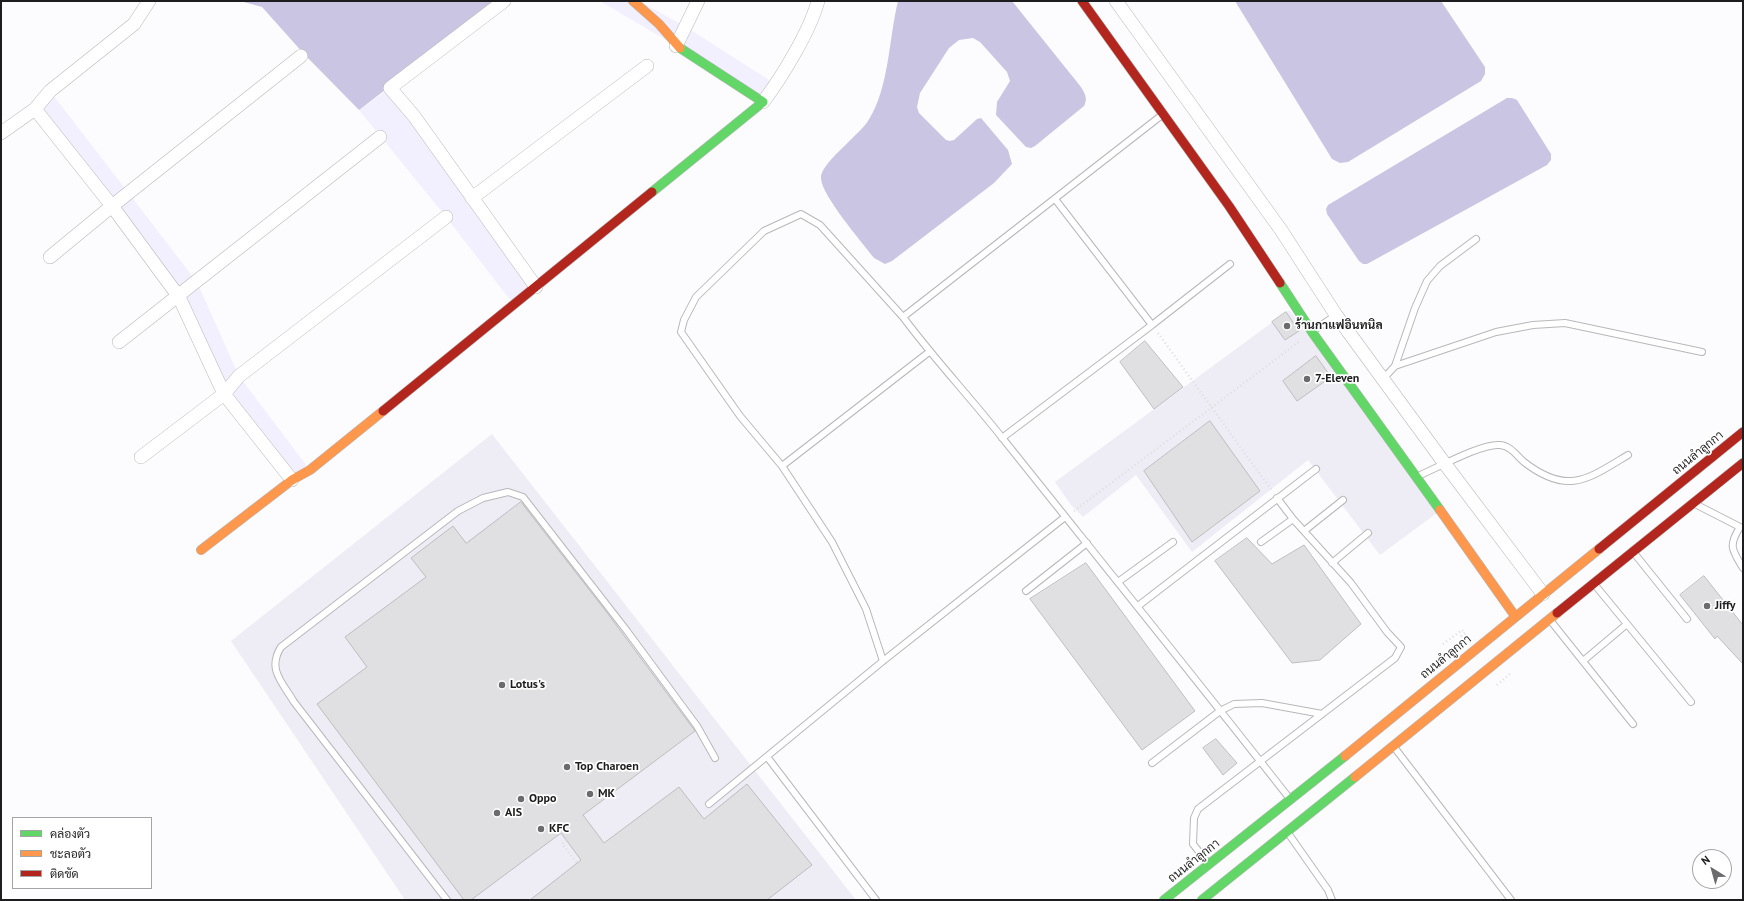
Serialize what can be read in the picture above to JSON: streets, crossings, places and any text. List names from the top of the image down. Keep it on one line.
{"streets":{"street":["ถนนลำลูกกา"]},"places":["ร้านกาแฟอินทนิล","7-Eleven","Jiffy","Lotus's","Top Charoen","MK","Oppo","AIS","KFC"],"legend":["คล่องตัว","ชะลอตัว","ติดขัด"],"north":"top left"}
